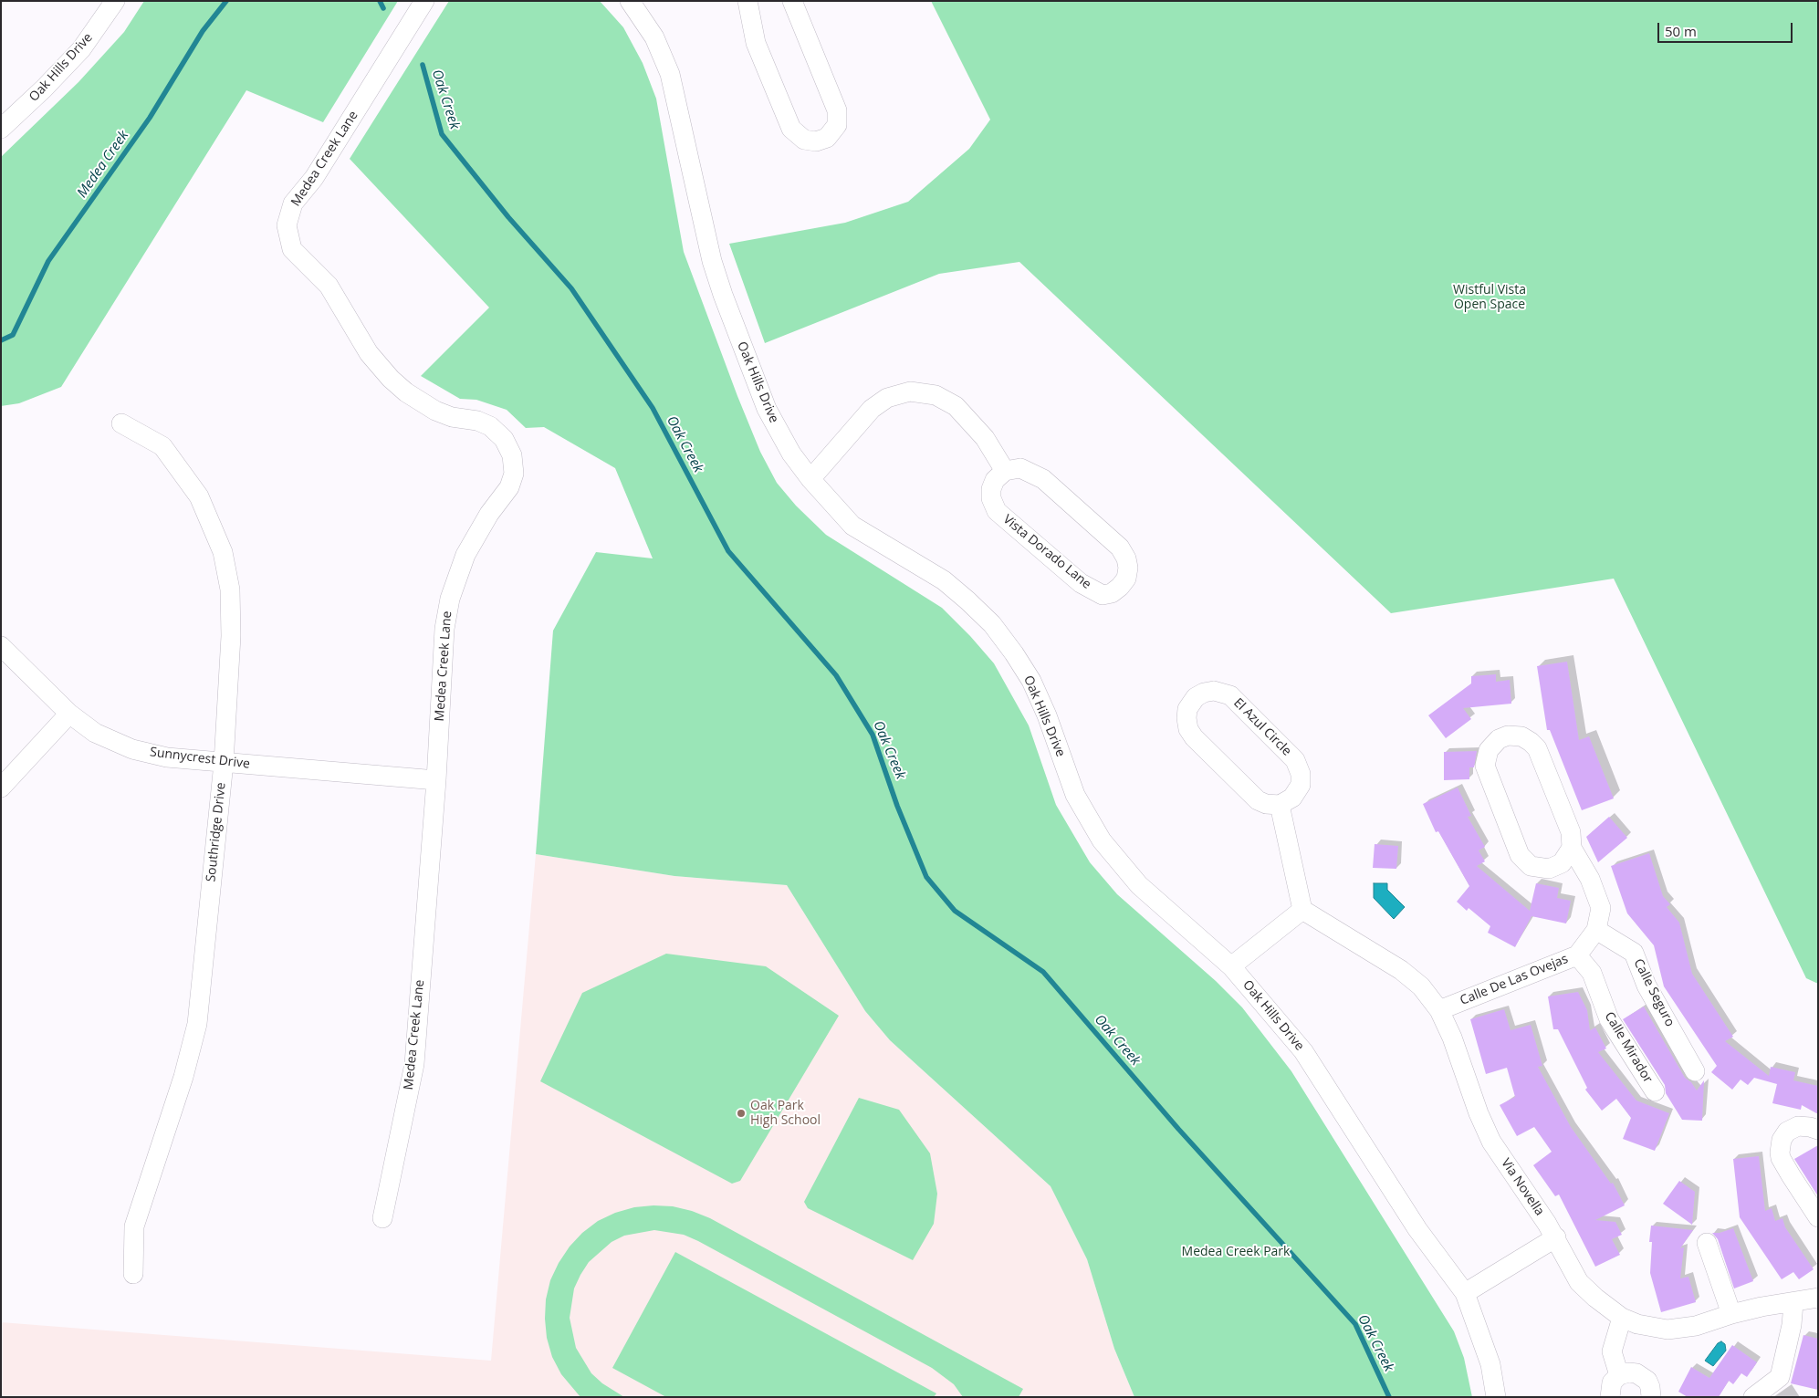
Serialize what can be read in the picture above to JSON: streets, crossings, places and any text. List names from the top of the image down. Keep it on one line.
{"streets":{"street":["Oak Hills Drive","Medea Creek Lane","Vista Dorado Lane","El Azul Circle","Sunnycrest Drive","Southridge Drive","Calle De Las Ovejas","Calle Seguro","Calle Mirador","Via Novella"]},"crossings":[["Medea Creek Lane","Sunnycrest Drive"],["Sunnycrest Drive","Southridge Drive"],["Calle De Las Ovejas","Calle Seguro"],["Calle De Las Ovejas","Calle Mirador"],["Calle De Las Ovejas","Via Novella"]],"water":["Oak Creek","Medea Creek"],"parks":["Wistful Vista Open Space","Medea Creek Park"],"places":["Oak Park High School"],"scale_bar":"50 m"}
